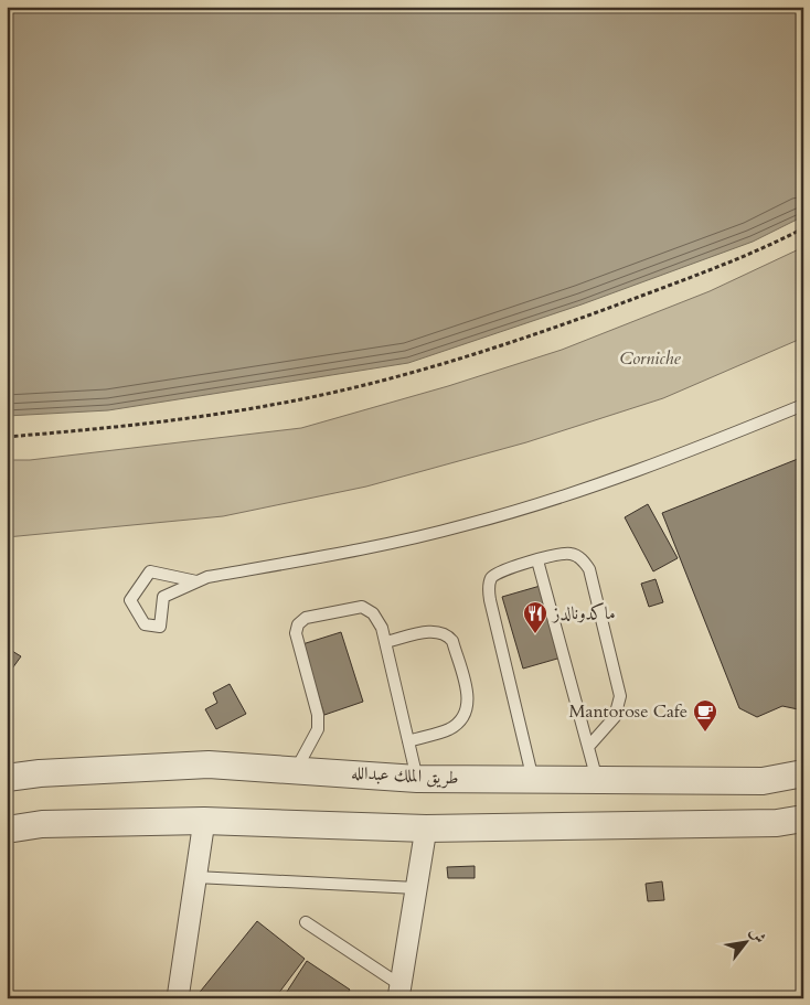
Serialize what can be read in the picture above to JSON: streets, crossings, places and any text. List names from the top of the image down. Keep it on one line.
{"streets":{"street":["طريق الملك عبدالله"]},"parks":["Corniche"],"places":{"restaurant":["ماكدونالدز"],"cafe":["Mantorose Cafe"]},"north":"top right"}
